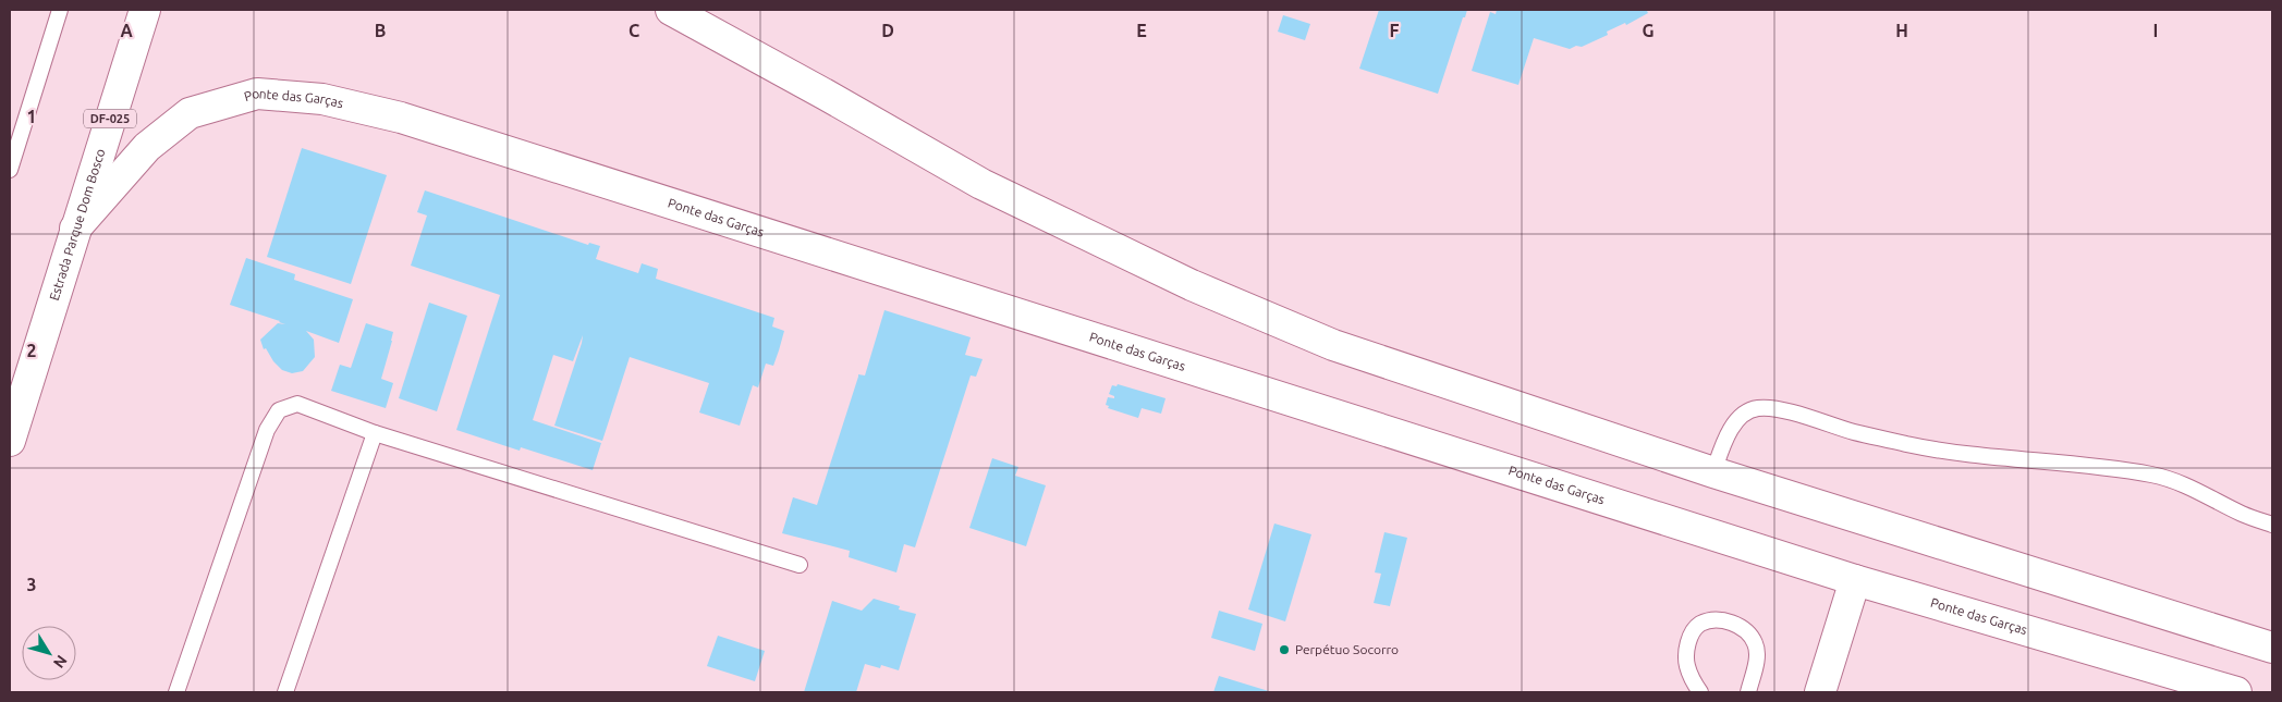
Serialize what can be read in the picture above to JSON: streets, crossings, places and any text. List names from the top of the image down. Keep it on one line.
{"streets":{"main road":["Ponte das Garças","DF-025","Estrada Parque Dom Bosco"]},"crossings":[["Ponte das Garças","Estrada Parque Dom Bosco"]],"places":["Perpétuo Socorro"],"north":"bottom right","grid":{"columns":["A","B","C","D","E","F","G","H","I"],"rows":["1","2","3"]}}
